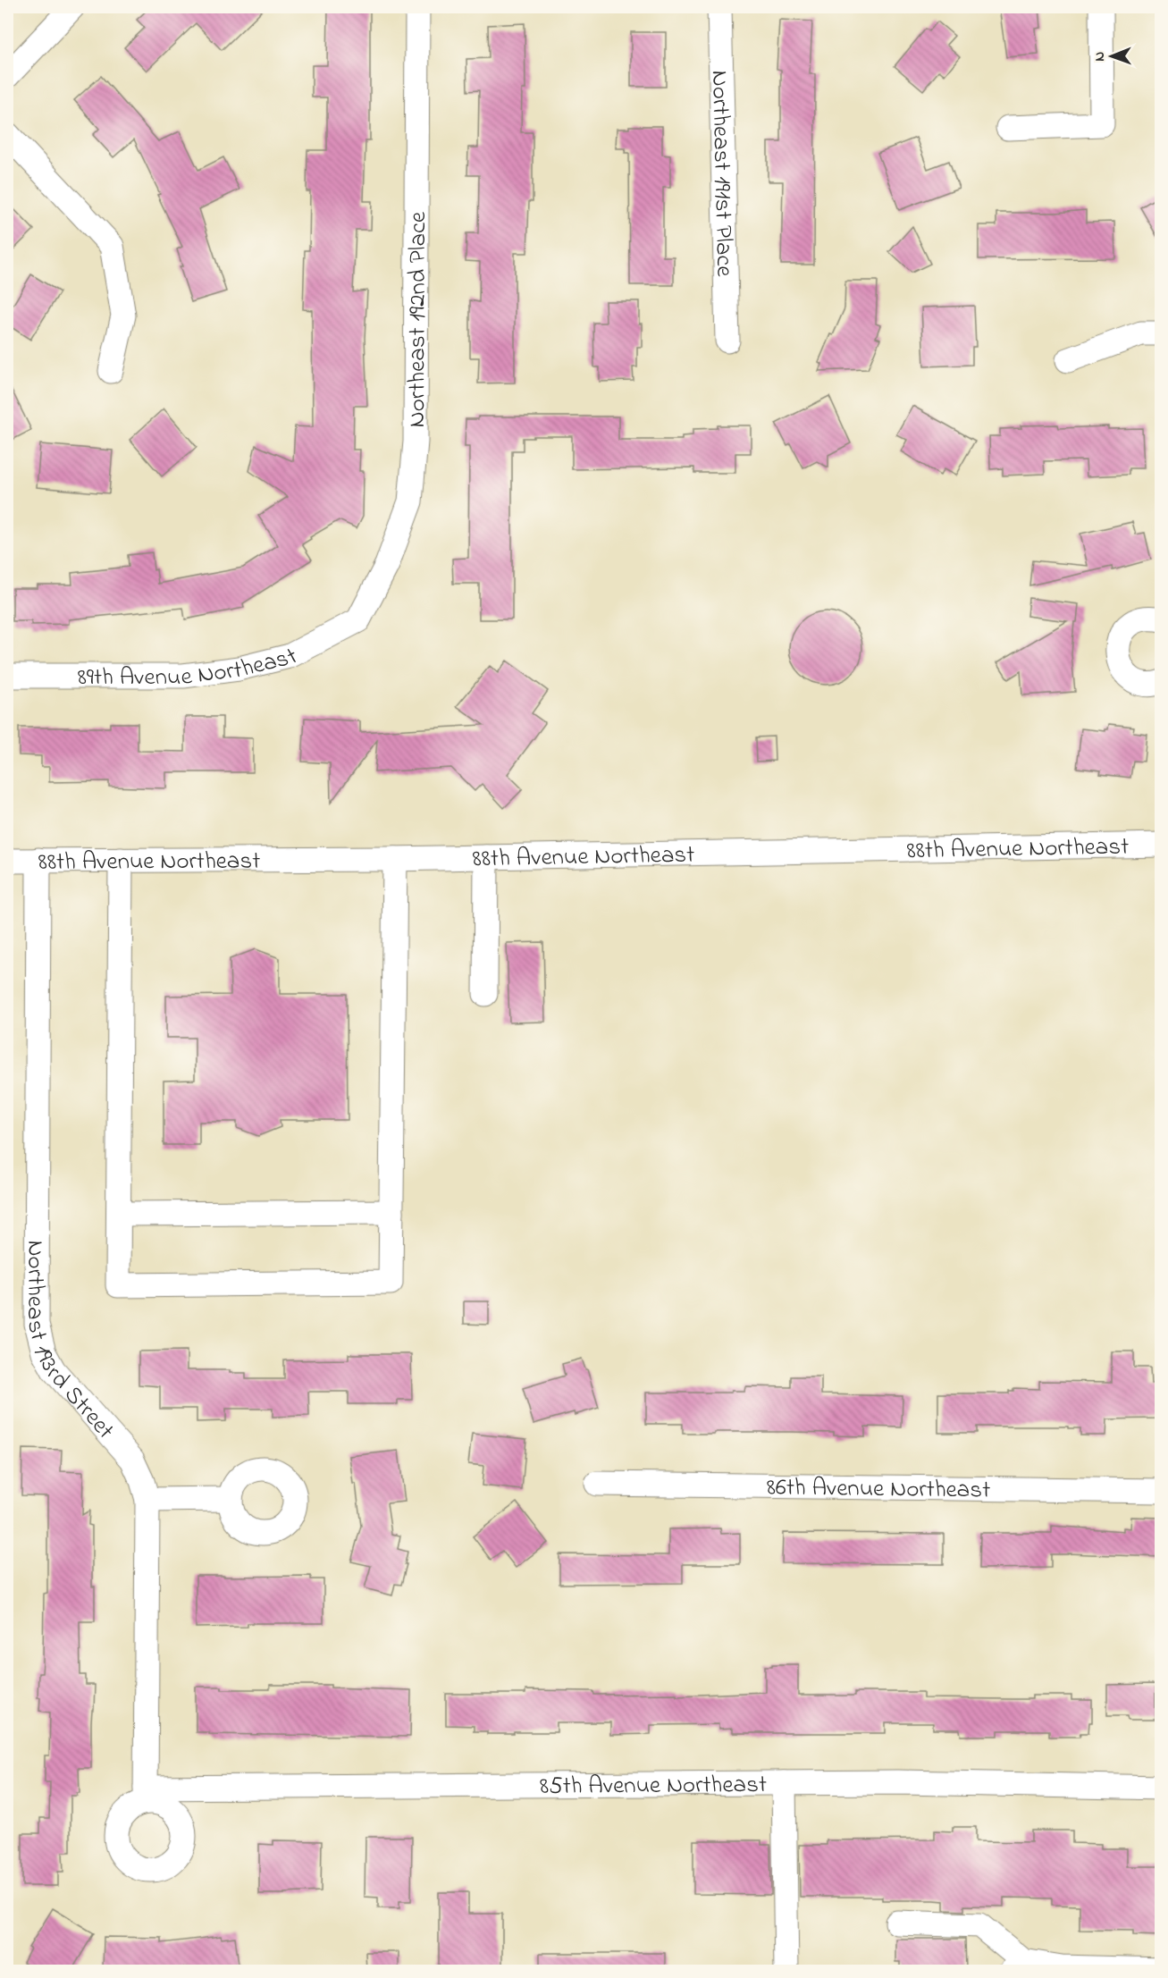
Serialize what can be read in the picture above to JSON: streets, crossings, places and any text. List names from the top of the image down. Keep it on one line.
{"streets":{"street":["Northeast 191st Place","Northeast 192nd Place","89th Avenue Northeast","88th Avenue Northeast","Northeast 193rd Street","86th Avenue Northeast","85th Avenue Northeast"]},"crossings":[["Northeast 192nd Place","89th Avenue Northeast"],["88th Avenue Northeast","Northeast 193rd Street"],["Northeast 193rd Street","85th Avenue Northeast"]],"north":"left"}
